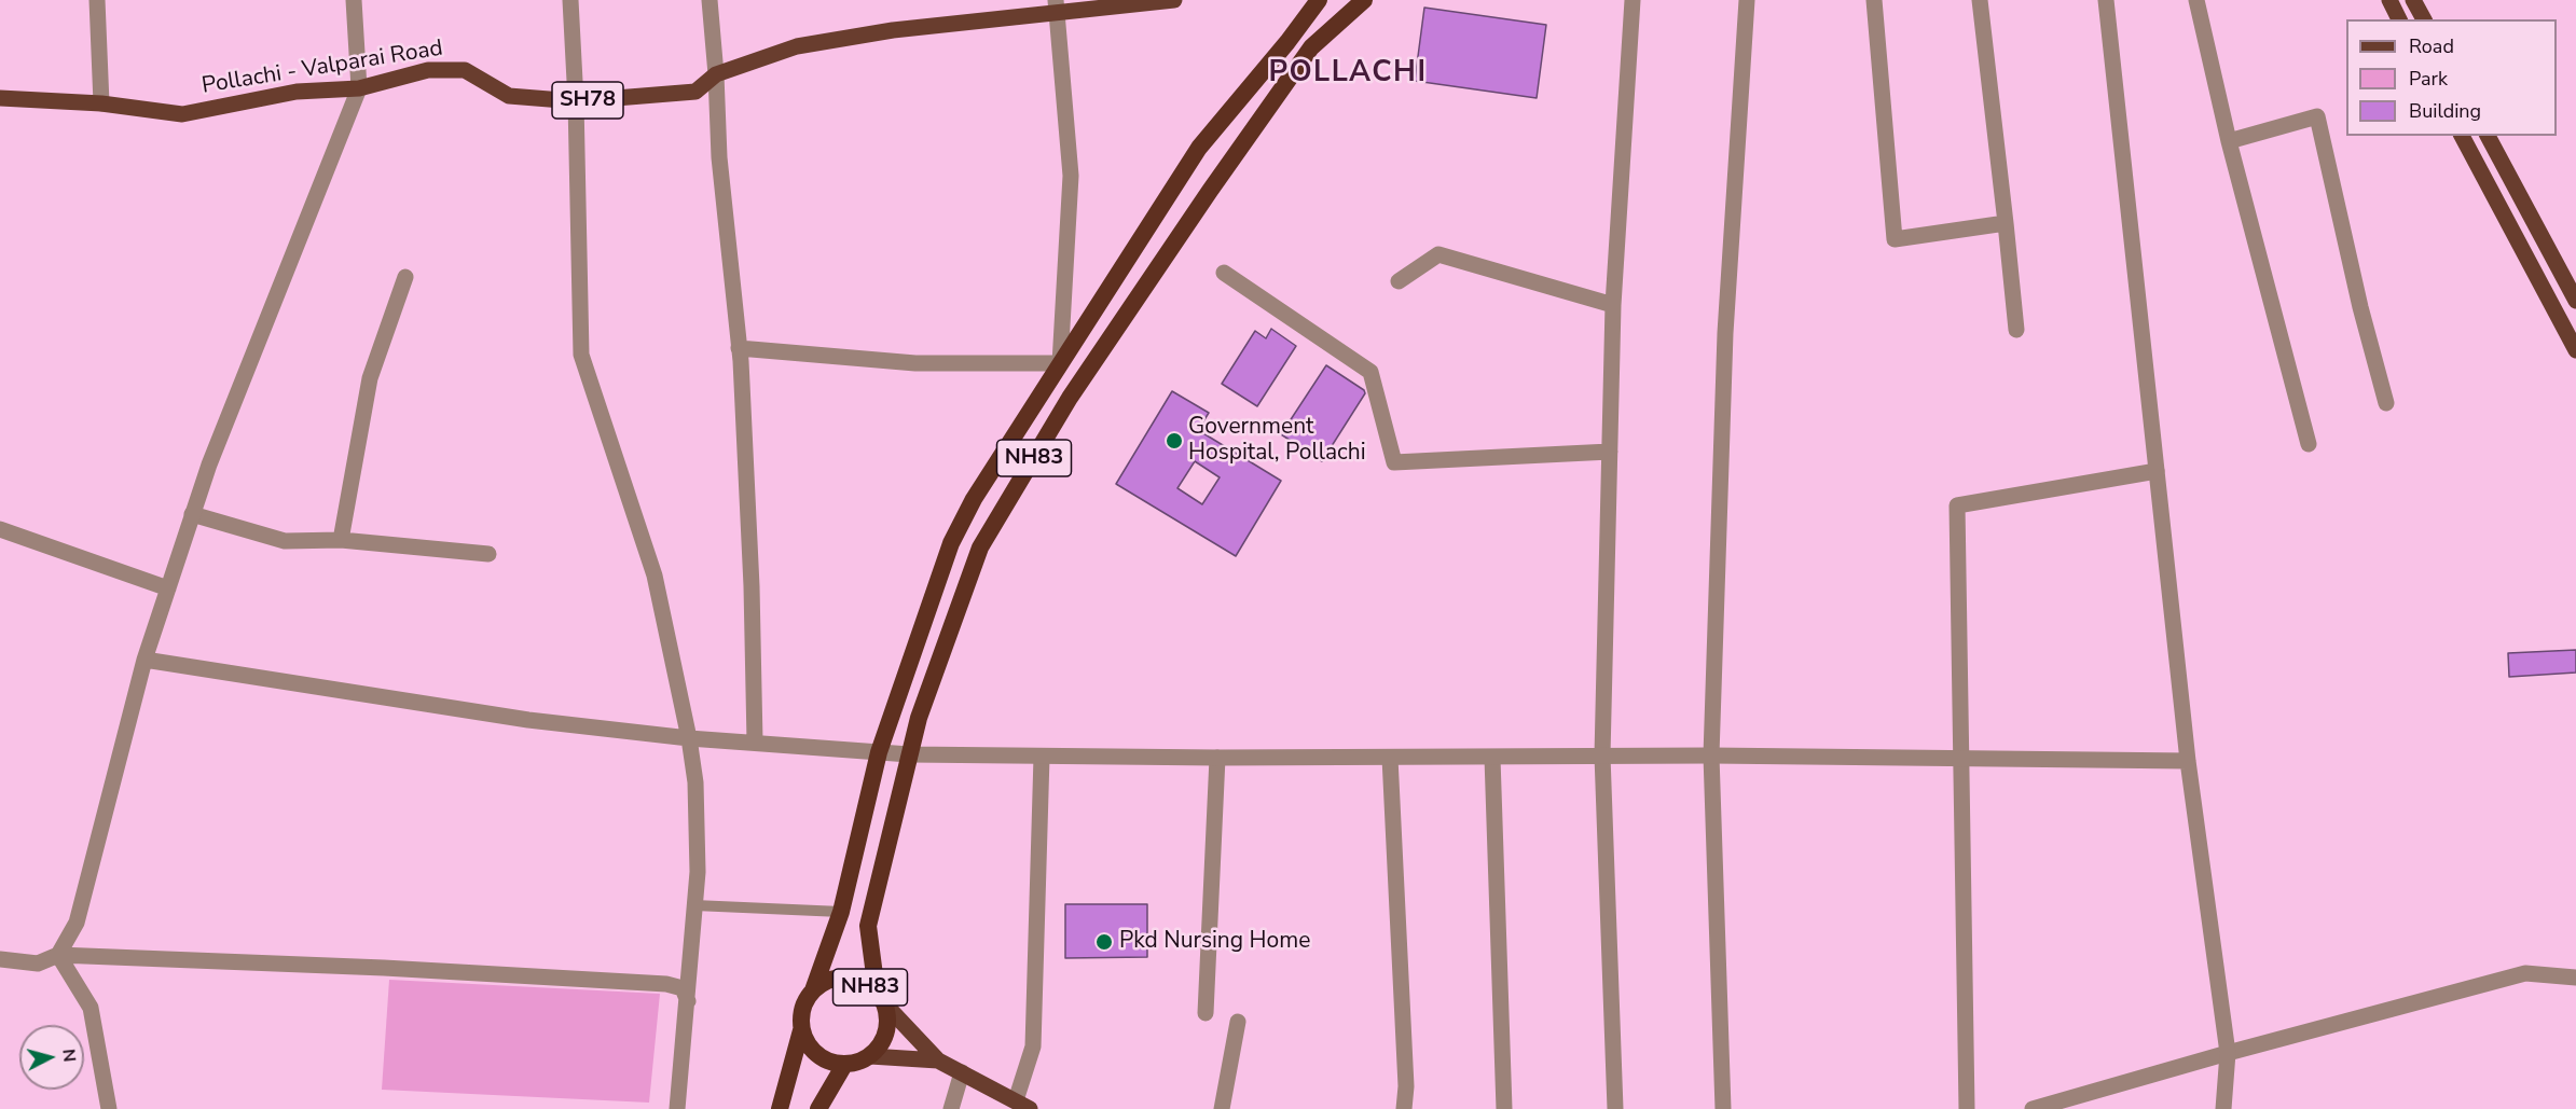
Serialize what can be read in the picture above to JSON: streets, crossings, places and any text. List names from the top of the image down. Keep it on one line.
{"streets":{"highway":["NH83"],"main road":["Pollachi - Valparai Road","SH78"]},"districts":["POLLACHI"],"places":["Government Hospital, Pollachi","Pkd Nursing Home"],"legend":["Road","Park","Building"],"north":"right"}
